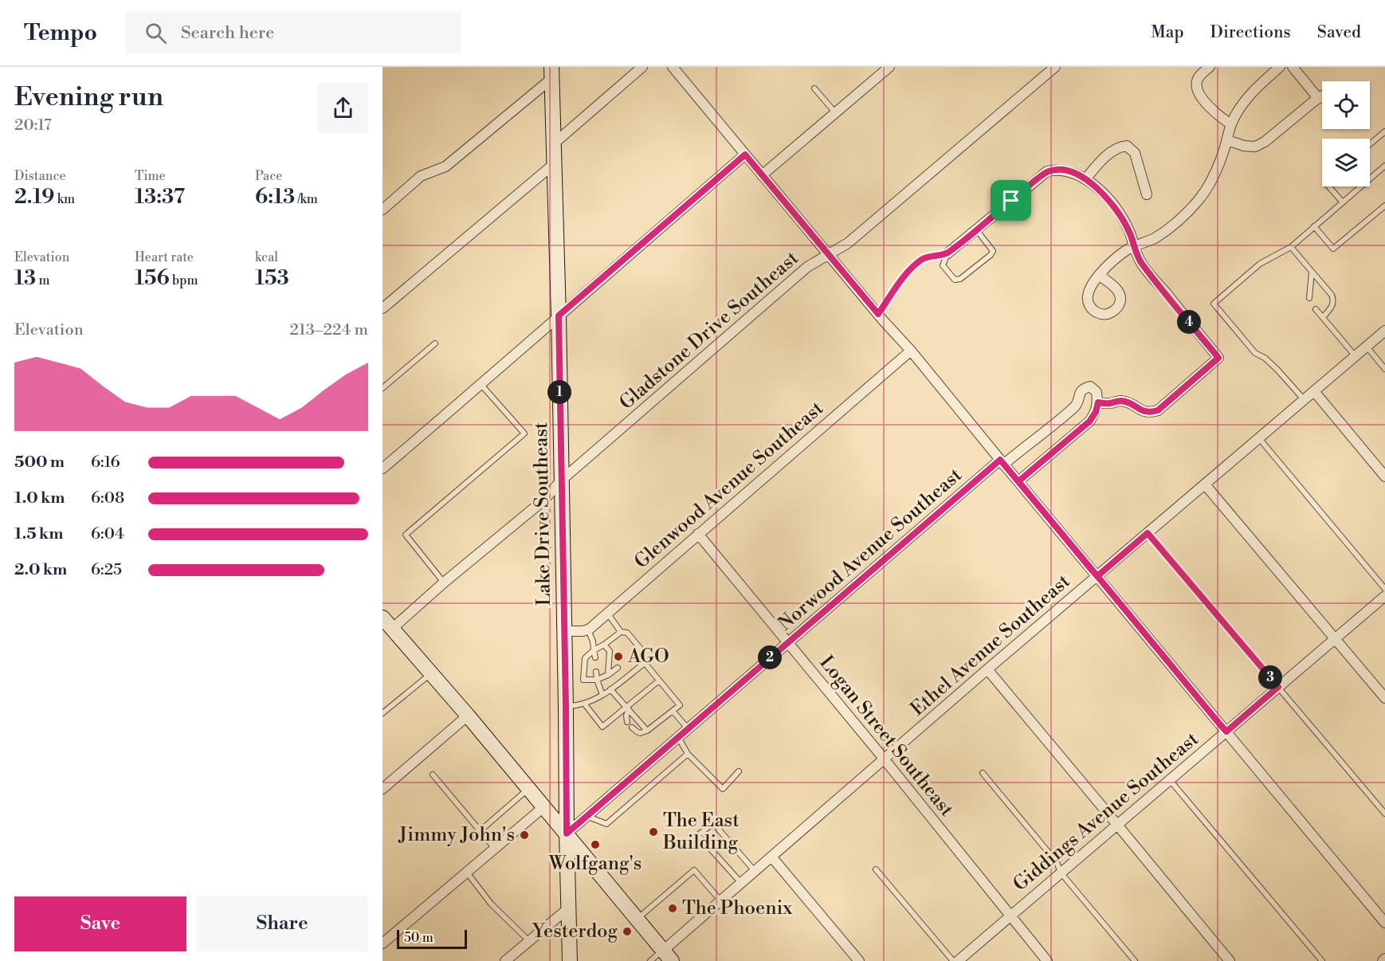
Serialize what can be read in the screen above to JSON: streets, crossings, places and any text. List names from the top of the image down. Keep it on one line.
{"streets":{"main road":["Lake Drive Southeast"],"street":["Gladstone Drive Southeast","Glenwood Avenue Southeast","Norwood Avenue Southeast","Ethel Avenue Southeast","Logan Street Southeast","Giddings Avenue Southeast"]},"crossings":[["Gladstone Drive Southeast","Lake Drive Southeast"],["Glenwood Avenue Southeast","Logan Street Southeast"],["Lake Drive Southeast","Norwood Avenue Southeast"],["Norwood Avenue Southeast","Logan Street Southeast"],["Ethel Avenue Southeast","Logan Street Southeast"],["Logan Street Southeast","Giddings Avenue Southeast"]],"places":["AGO","The East Building","Jimmy John's","Wolfgang's","The Phoenix","Yesterdog"],"scale_bar":"50 m","page":{"header":"Tempo","search":"Search here","nav":["Map","Directions","Saved"],"heading":["Evening run","20:17"],"stats":[["Distance","2.19 km"],["Time","13:37"],["Pace","6:13 /km"],["Elevation","13 m"],["Heart rate","156 bpm"],["kcal","153"]],"pins":["4","1","2","3"],"chart":["Elevation","213–224 m"],"list":[{"name":"500 m","note":"6:16"},{"name":"1.0 km","note":"6:08"},{"name":"1.5 km","note":"6:04"},{"name":"2.0 km","note":"6:25"}],"buttons":["Save","Share"],"scale":"50 m"}}
